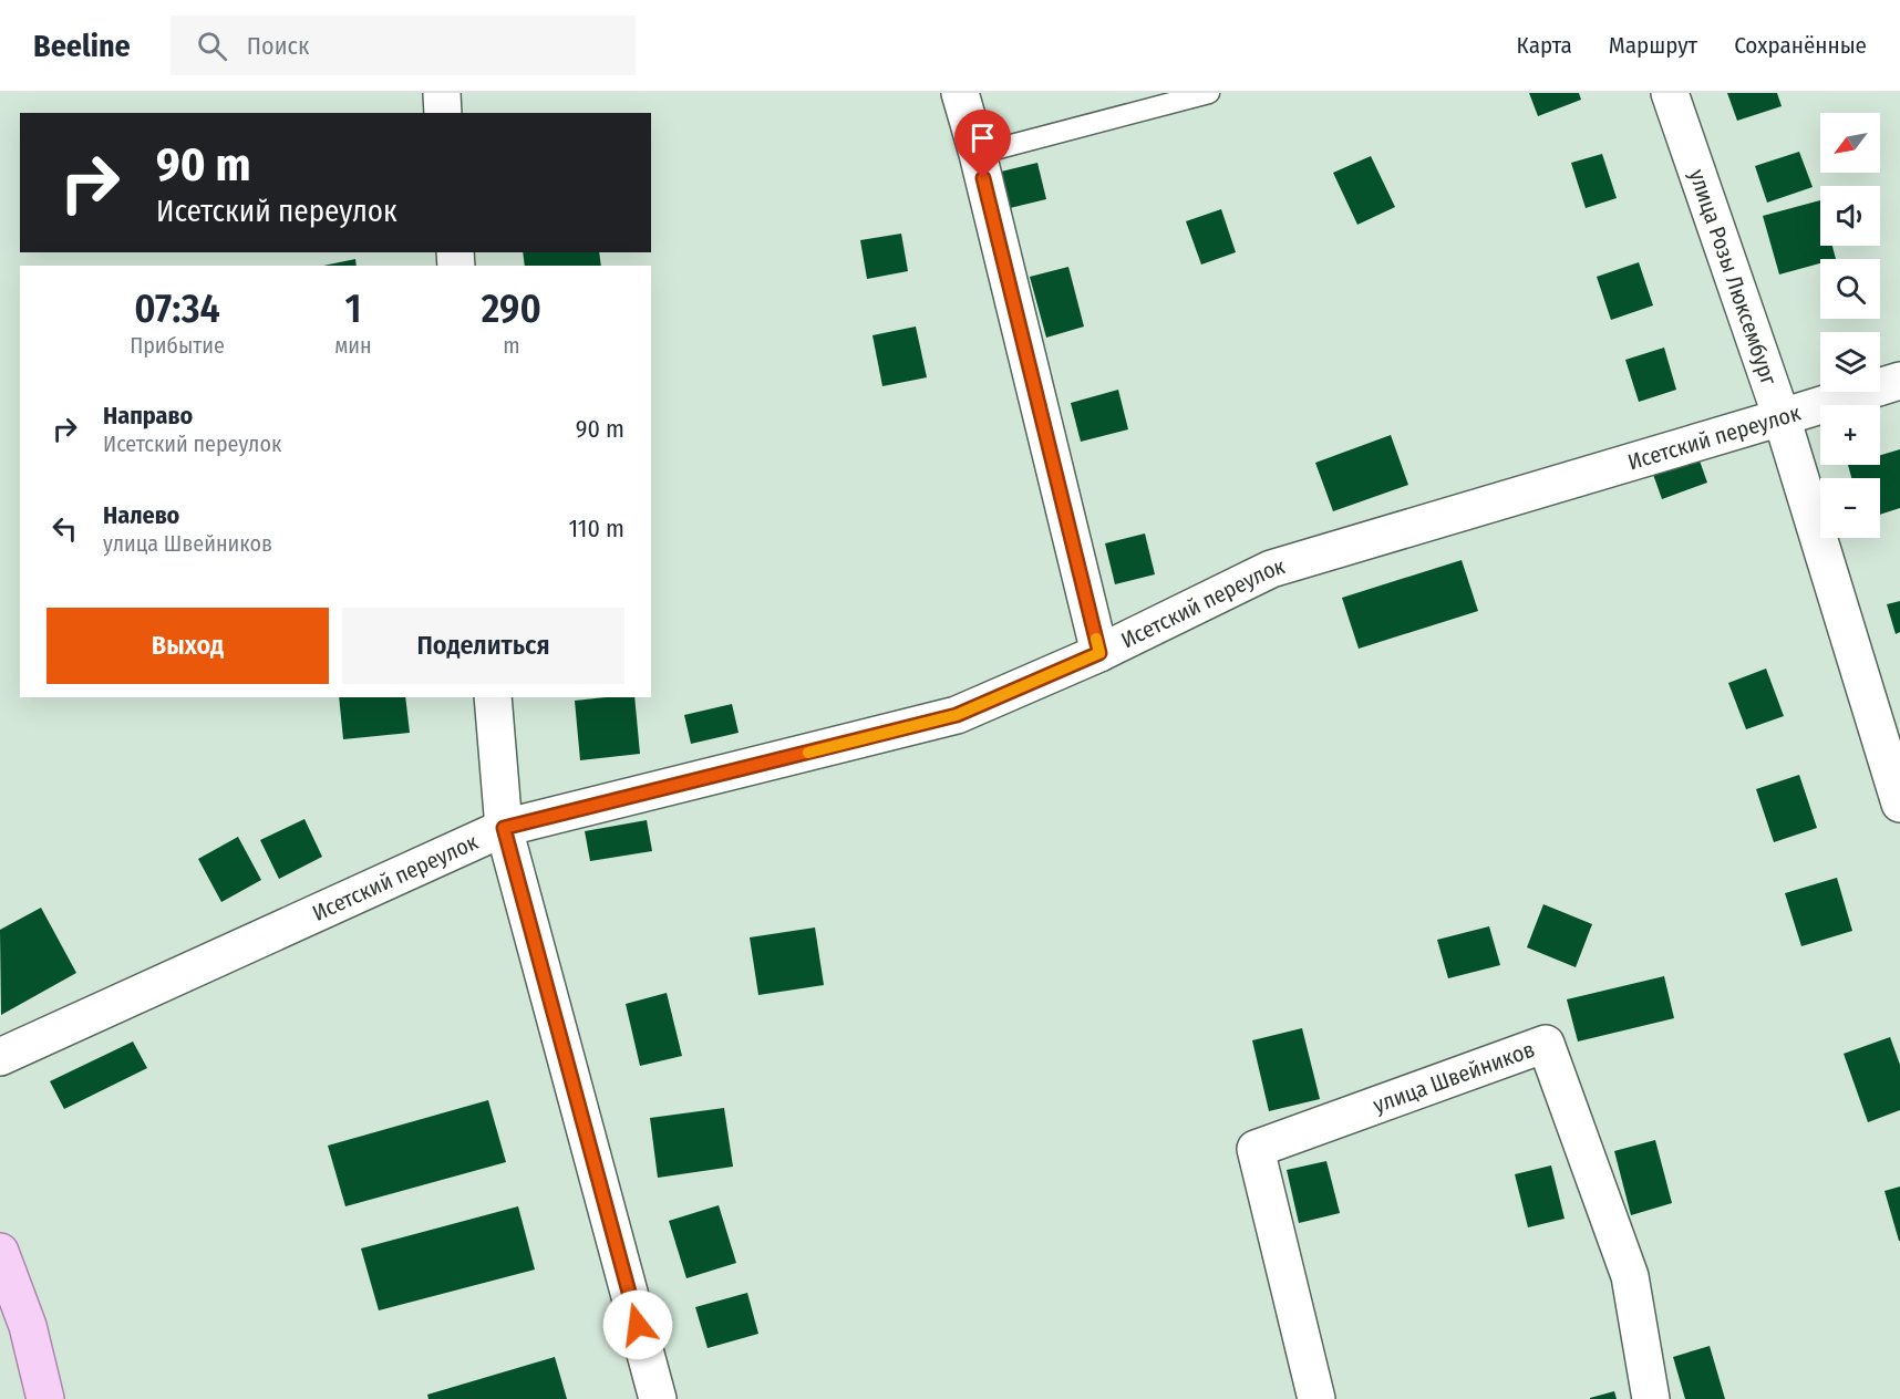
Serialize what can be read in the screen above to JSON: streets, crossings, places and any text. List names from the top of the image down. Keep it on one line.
{"streets":{"street":["улица Розы Люксембург","Исетский переулок","улица Швейников"]},"crossings":[["улица Розы Люксембург","Исетский переулок"]],"north":"bottom left","page":{"header":"Beeline","search":"Поиск","nav":["Карта","Маршрут","Сохранённые"],"map_buttons":["+","−"],"turn":["90 m","Исетский переулок"],"eta":["07:34","Прибытие","1","мин","290","m"],"list":[{"name":"Направо","note":"Исетский переулок","value":"90 m"},{"name":"Налево","note":"улица Швейников","value":"110 m"}],"buttons":["Выход","Поделиться"]}}
